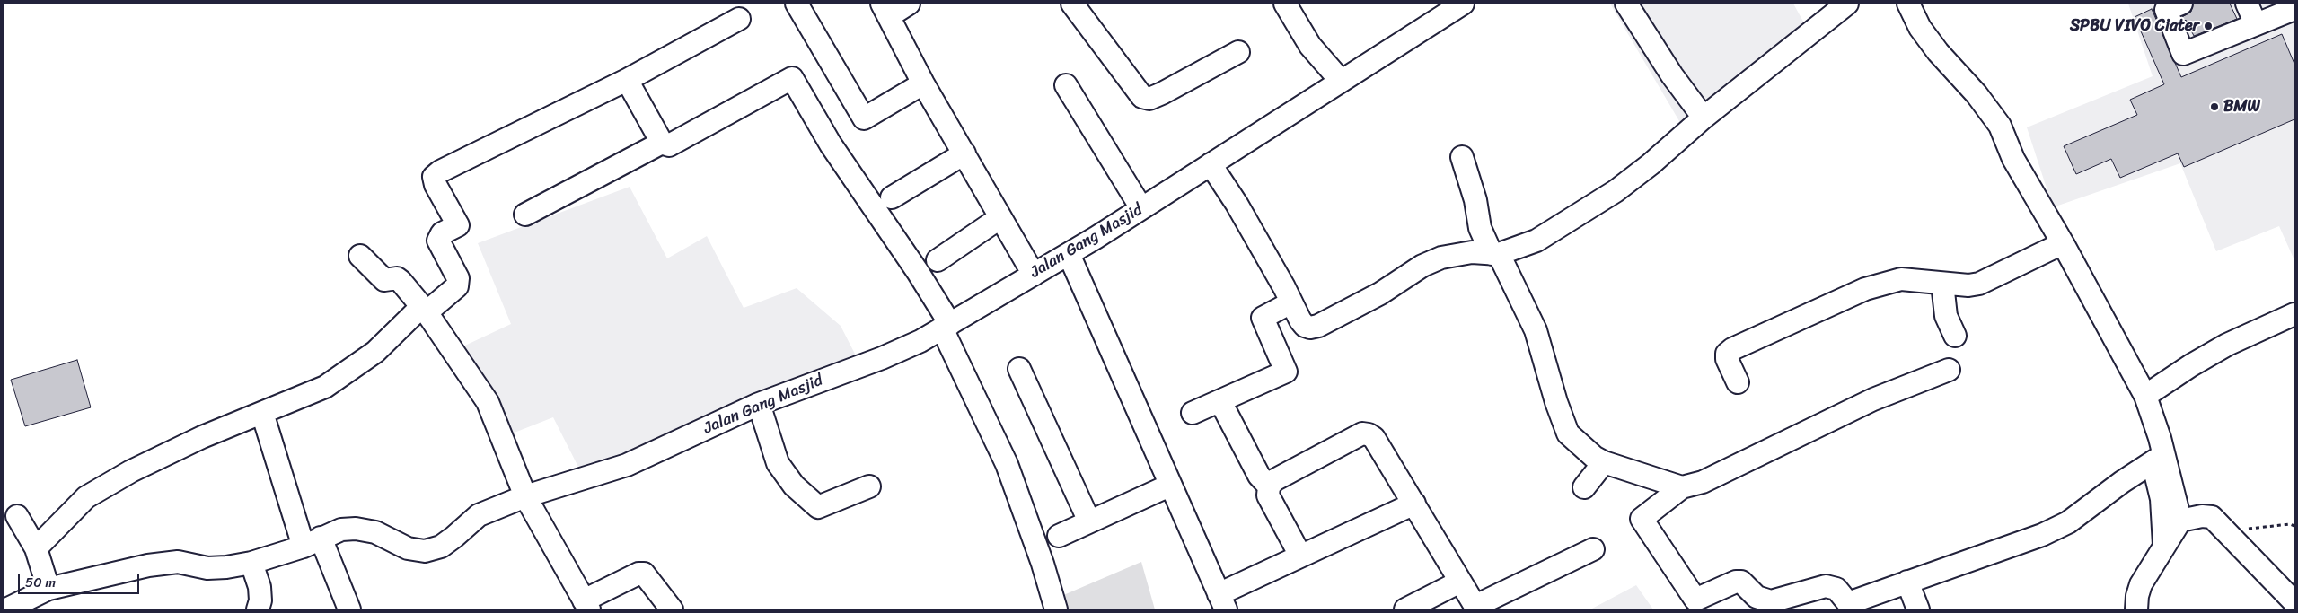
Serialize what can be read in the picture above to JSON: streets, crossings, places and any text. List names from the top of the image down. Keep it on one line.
{"streets":{"street":["Jalan Gang Masjid"]},"places":["SPBU VIVO Ciater","BMW"],"scale_bar":"50 m"}
